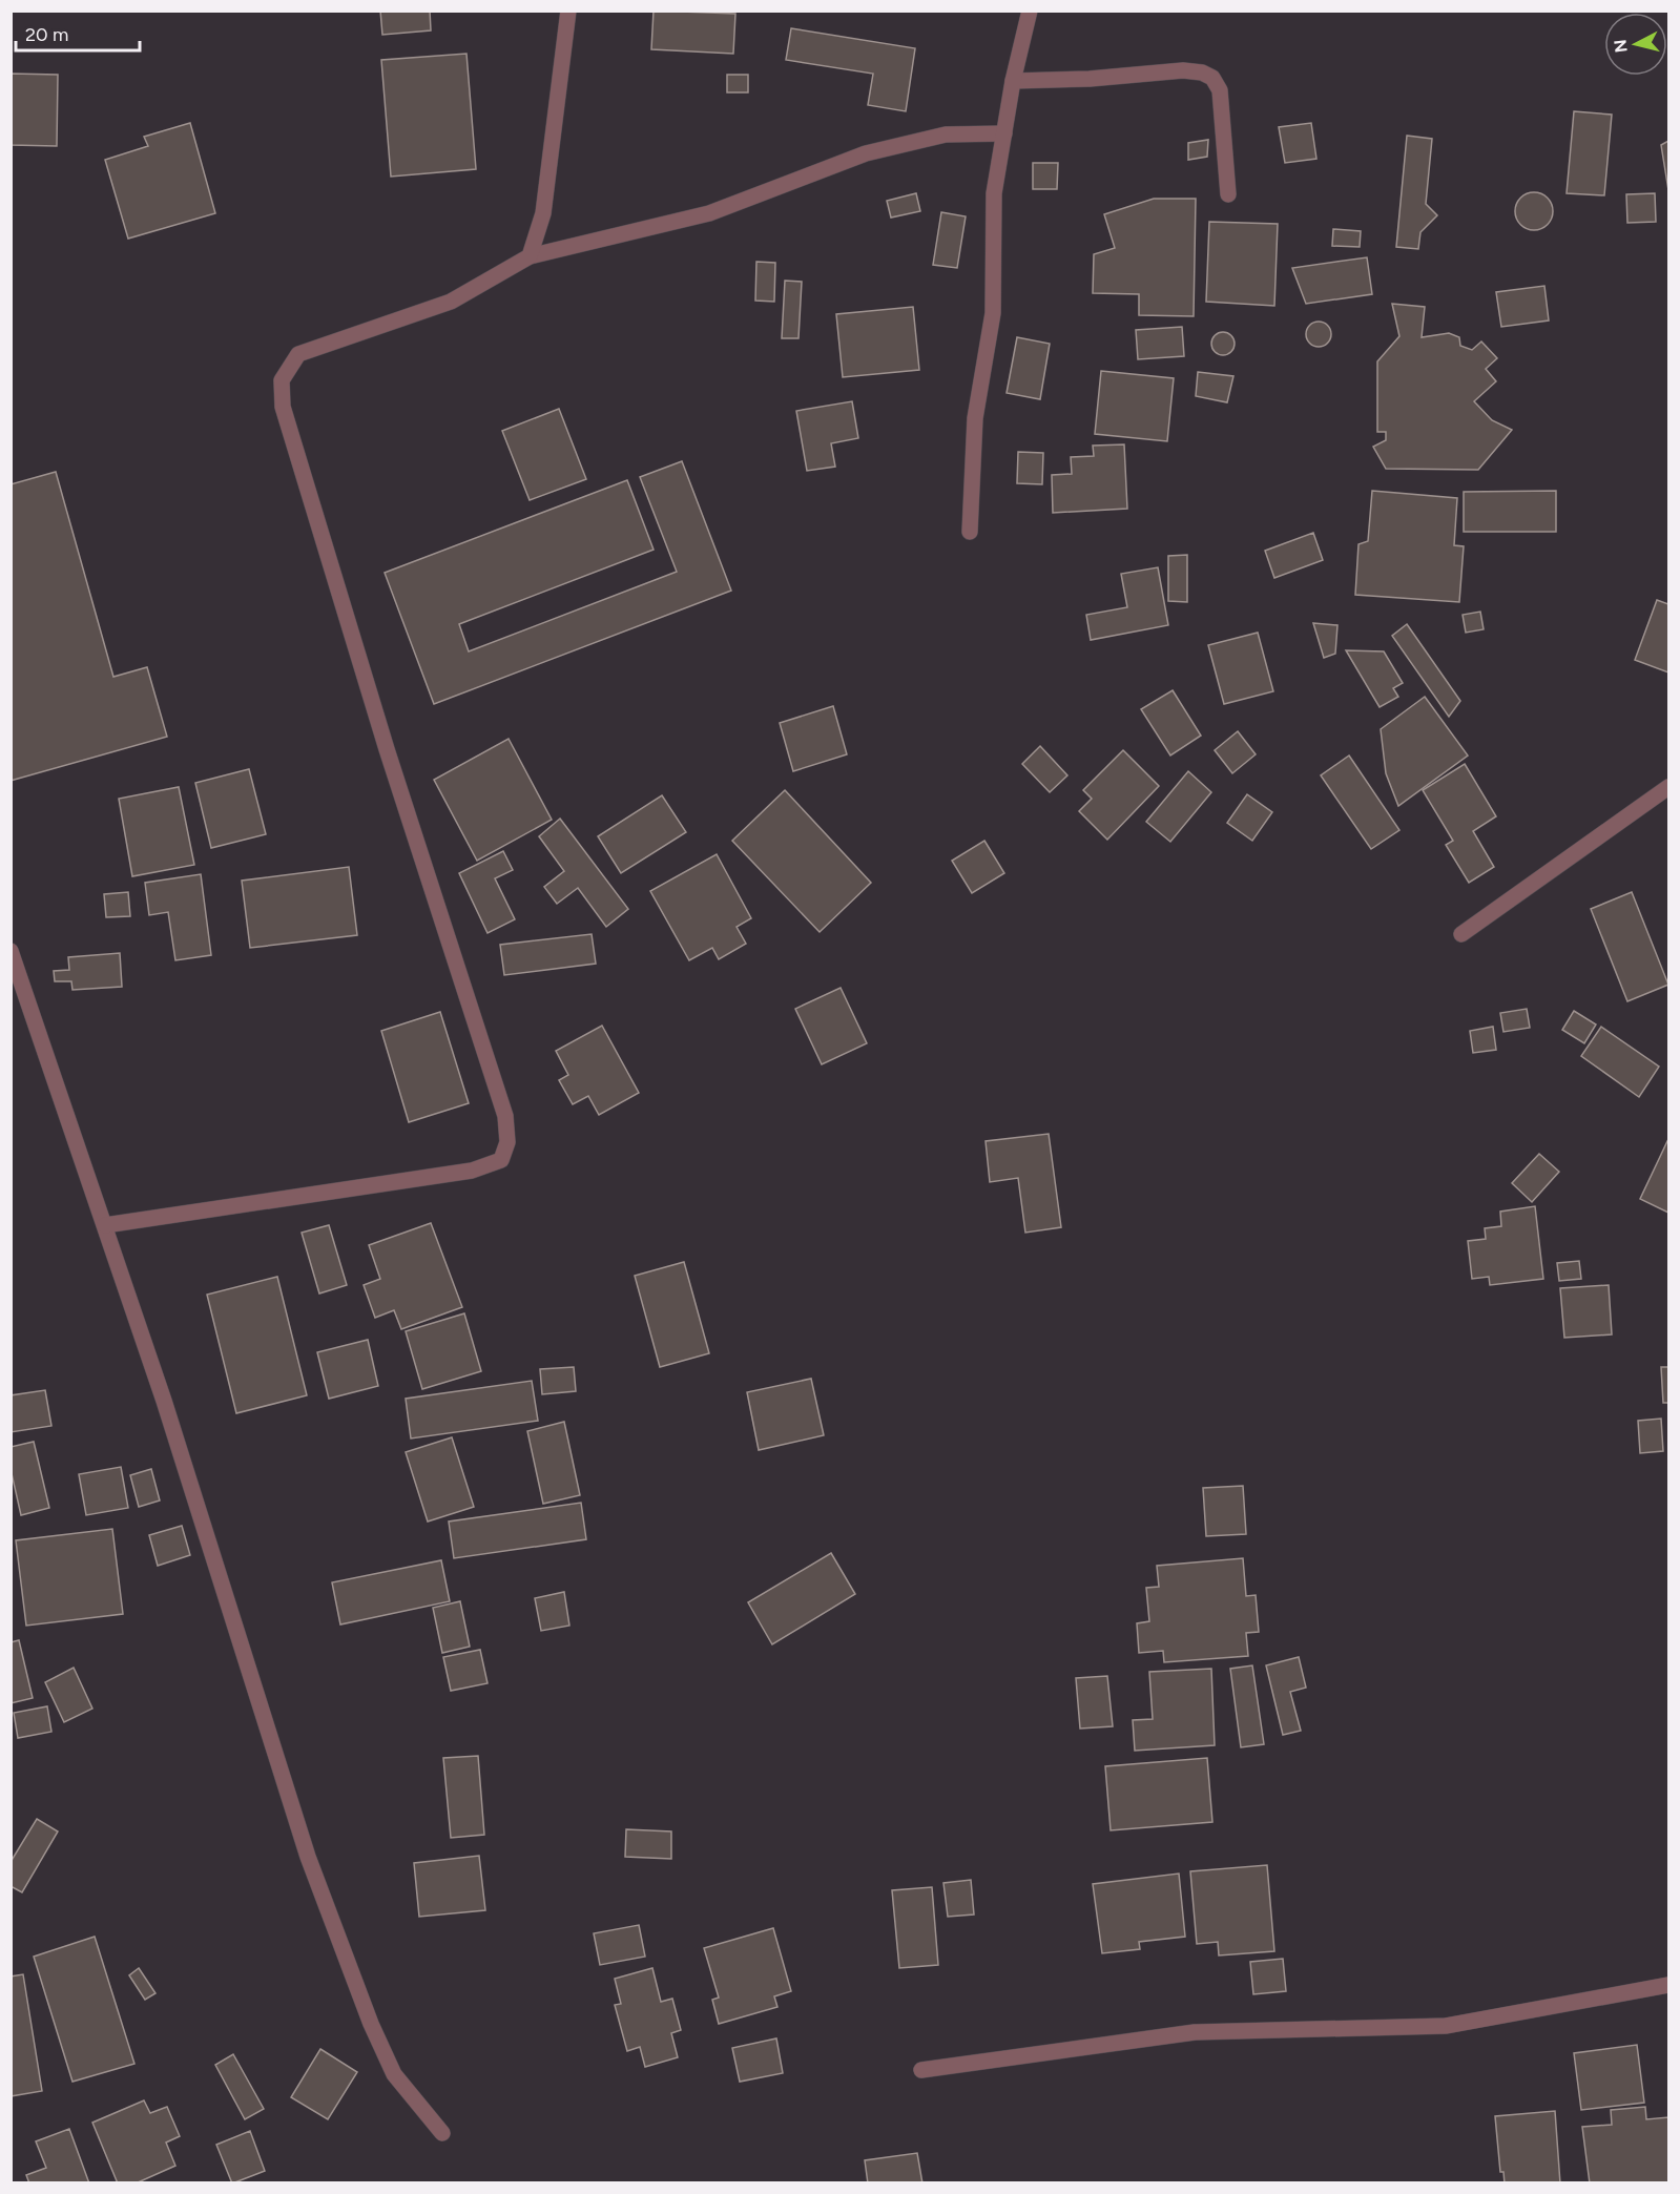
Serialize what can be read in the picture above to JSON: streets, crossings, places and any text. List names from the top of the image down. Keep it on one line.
{"scale_bar":"20 m","north":"left"}
